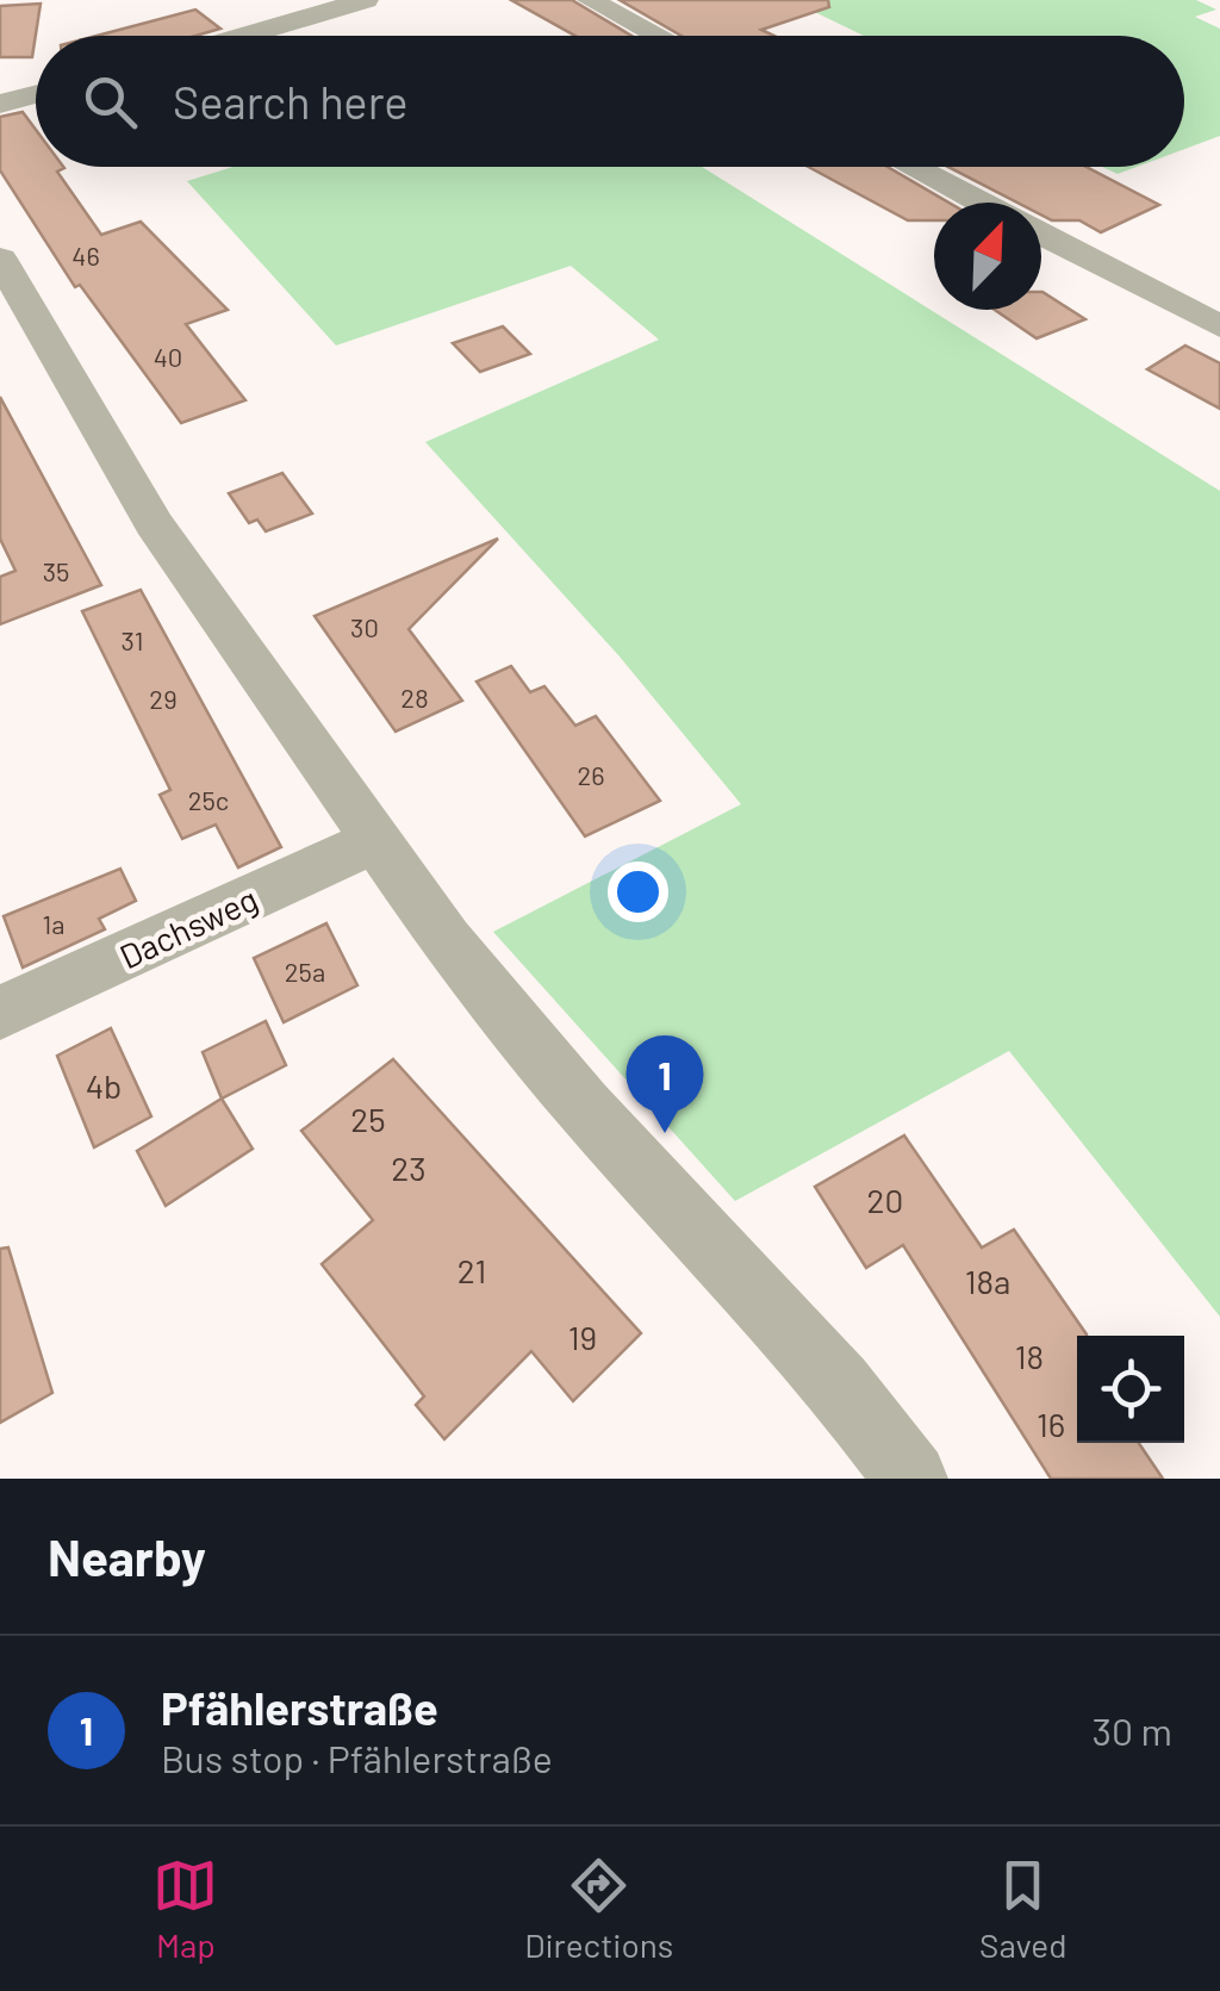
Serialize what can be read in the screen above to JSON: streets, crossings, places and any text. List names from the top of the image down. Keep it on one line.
{"streets":{"street":["Dachsweg"]},"house_numbers":["46","40","35","30","31","28","29","26","25c","1a","25a","4b","25","23","20","21","18a","19","18","16"],"north":"top right","page":{"search":"Search here","pins":"1","heading":"Nearby","list":[{"mark":"1","name":"Pfählerstraße","note":"Bus stop · Pfählerstraße","value":"30 m"}],"nav":["Map","Directions","Saved"]}}
